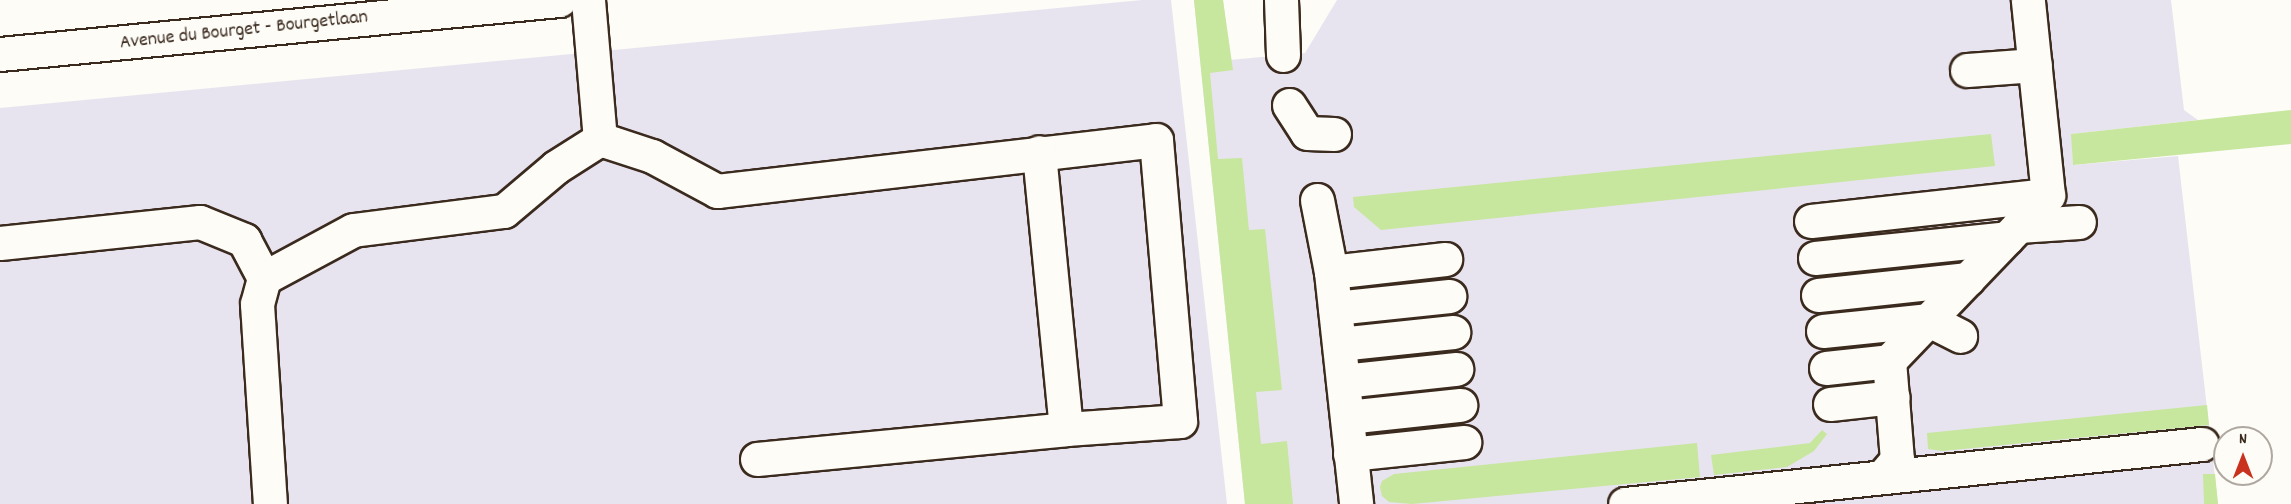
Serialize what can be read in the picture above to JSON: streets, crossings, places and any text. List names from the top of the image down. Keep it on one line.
{"streets":{"street":["Avenue du Bourget - Bourgetlaan"]},"north":"top"}
